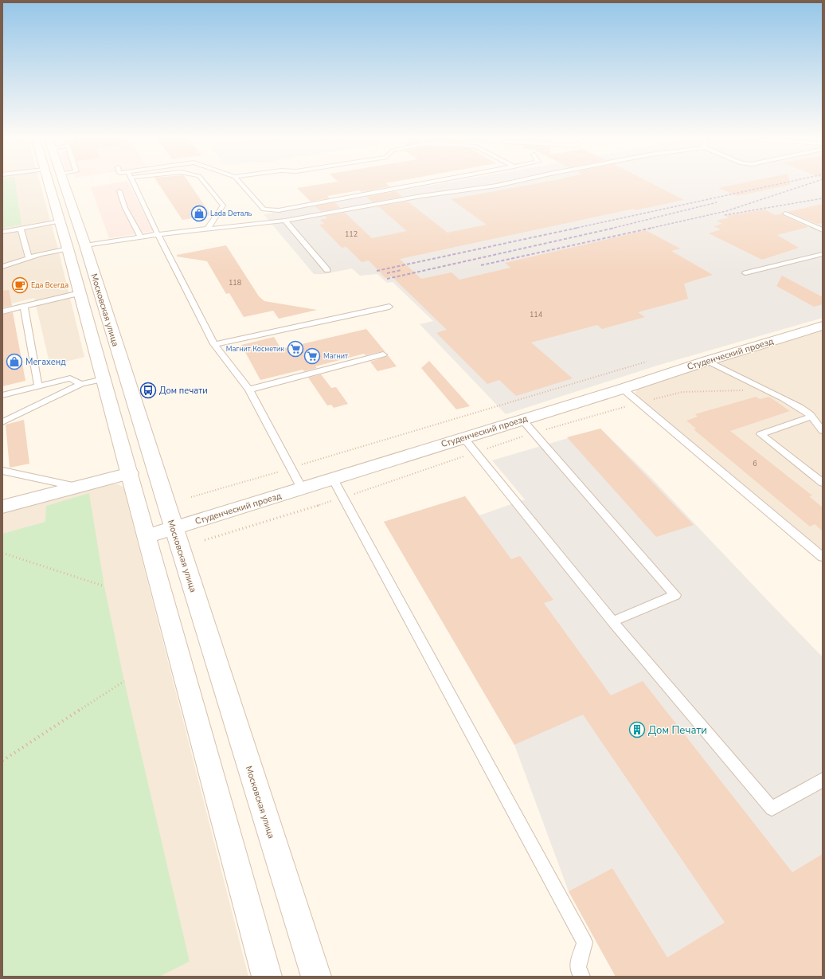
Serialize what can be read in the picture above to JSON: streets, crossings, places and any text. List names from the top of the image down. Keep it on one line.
{"streets":{"main road":["Московская улица","Студенческий проезд"]},"crossings":[["Московская улица","Студенческий проезд"]],"places":{"shop":["Lada Dеталь","Мегахенд"],"cafe":["Еда Всегда"],"supermarket":["Магнит Косметик","Магнит"],"bus stop":["Дом печати"],"building":["Дом Печати"]},"house_numbers":["112","118","114","6"]}
